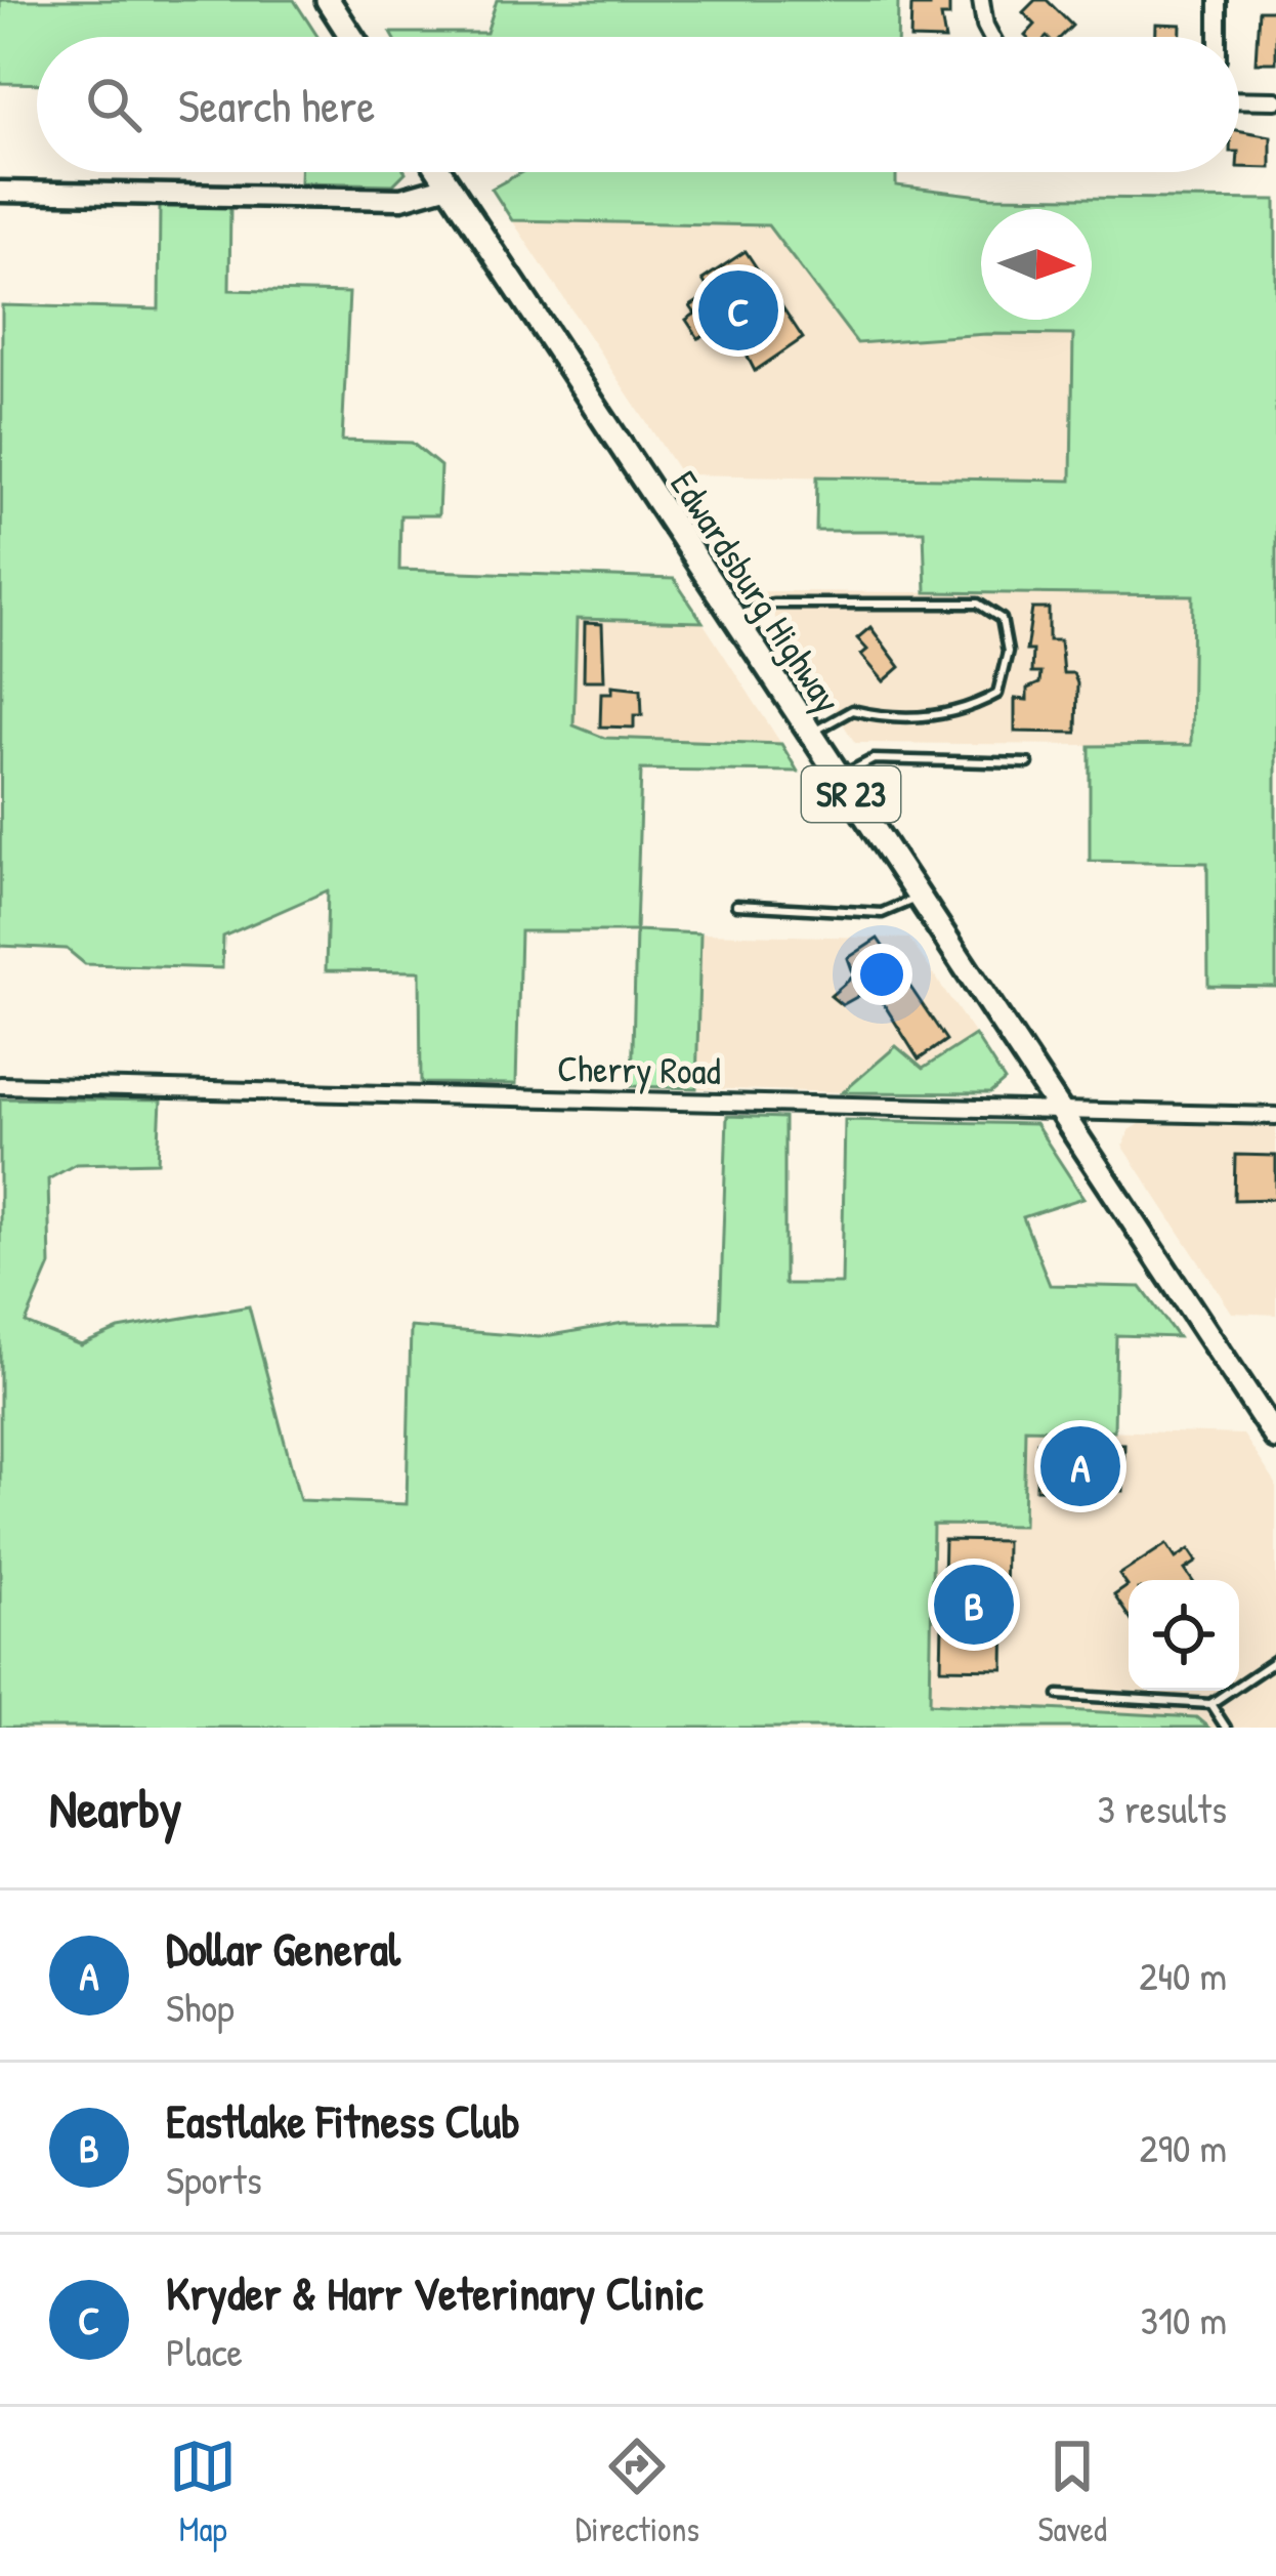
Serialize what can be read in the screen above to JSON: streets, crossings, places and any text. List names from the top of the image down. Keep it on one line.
{"streets":{"main road":["Edwardsburg Highway","SR 23"],"street":["Cherry Road"]},"crossings":[["Edwardsburg Highway","Cherry Road"]],"north":"right","page":{"search":"Search here","pins":["C","A","B"],"heading":["Nearby","3 results"],"list":[{"mark":"A","name":"Dollar General","note":"Shop","value":"240 m"},{"mark":"B","name":"Eastlake Fitness Club","note":"Sports","value":"290 m"},{"mark":"C","name":"Kryder & Harr Veterinary Clinic","note":"Place","value":"310 m"}],"nav":["Map","Directions","Saved"]}}
